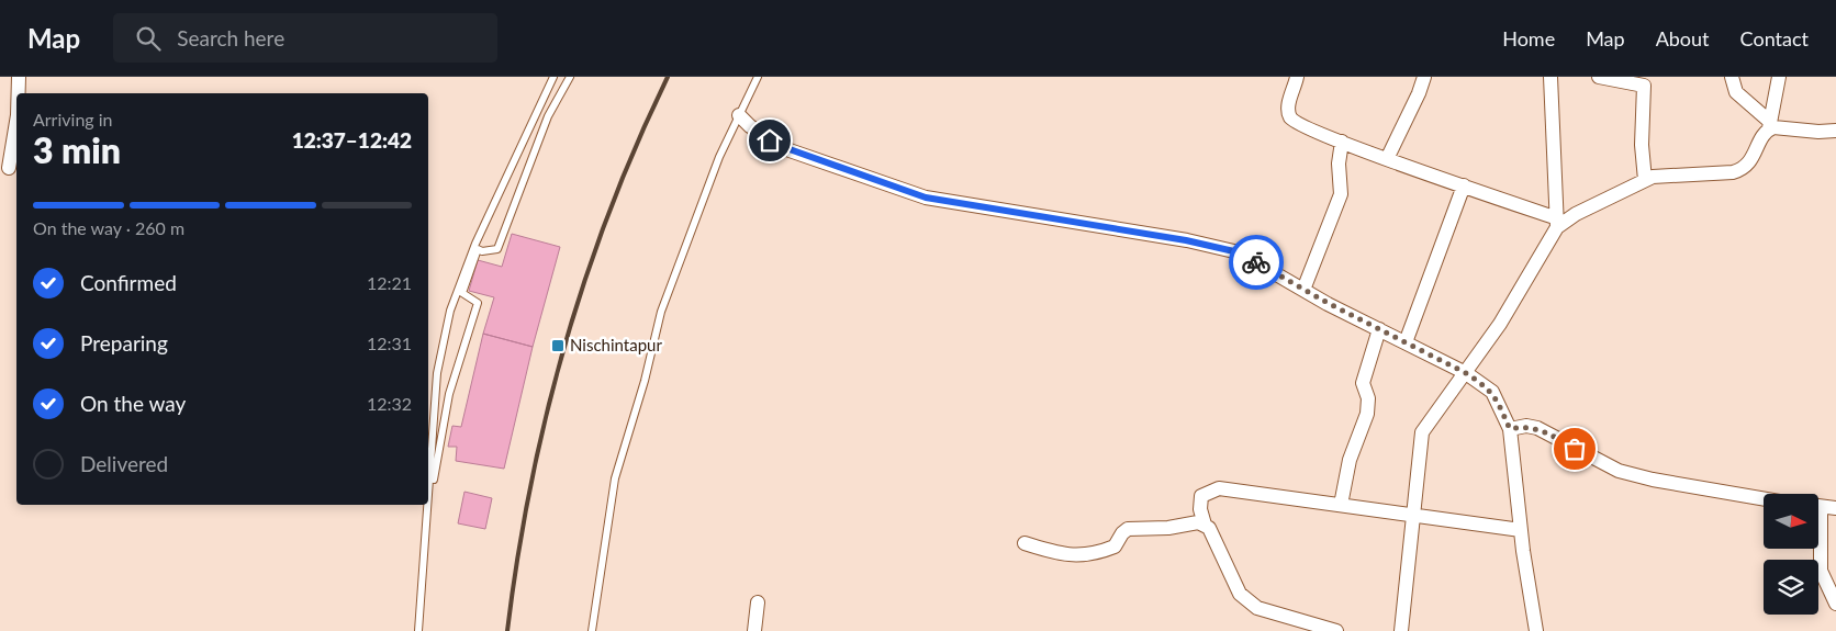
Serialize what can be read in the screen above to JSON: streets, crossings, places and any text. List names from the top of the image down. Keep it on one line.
{"places":{"transit":["Nischintapur"]},"north":"right","page":{"header":"Map","search":"Search here","nav":["Home","Map","About","Contact"],"heading":["3 min","Arriving in","12:37–12:42"],"bar":"On the way · 260 m","list":[["Confirmed","12:21"],["Preparing","12:31"],["On the way","12:32"],"Delivered"]}}
